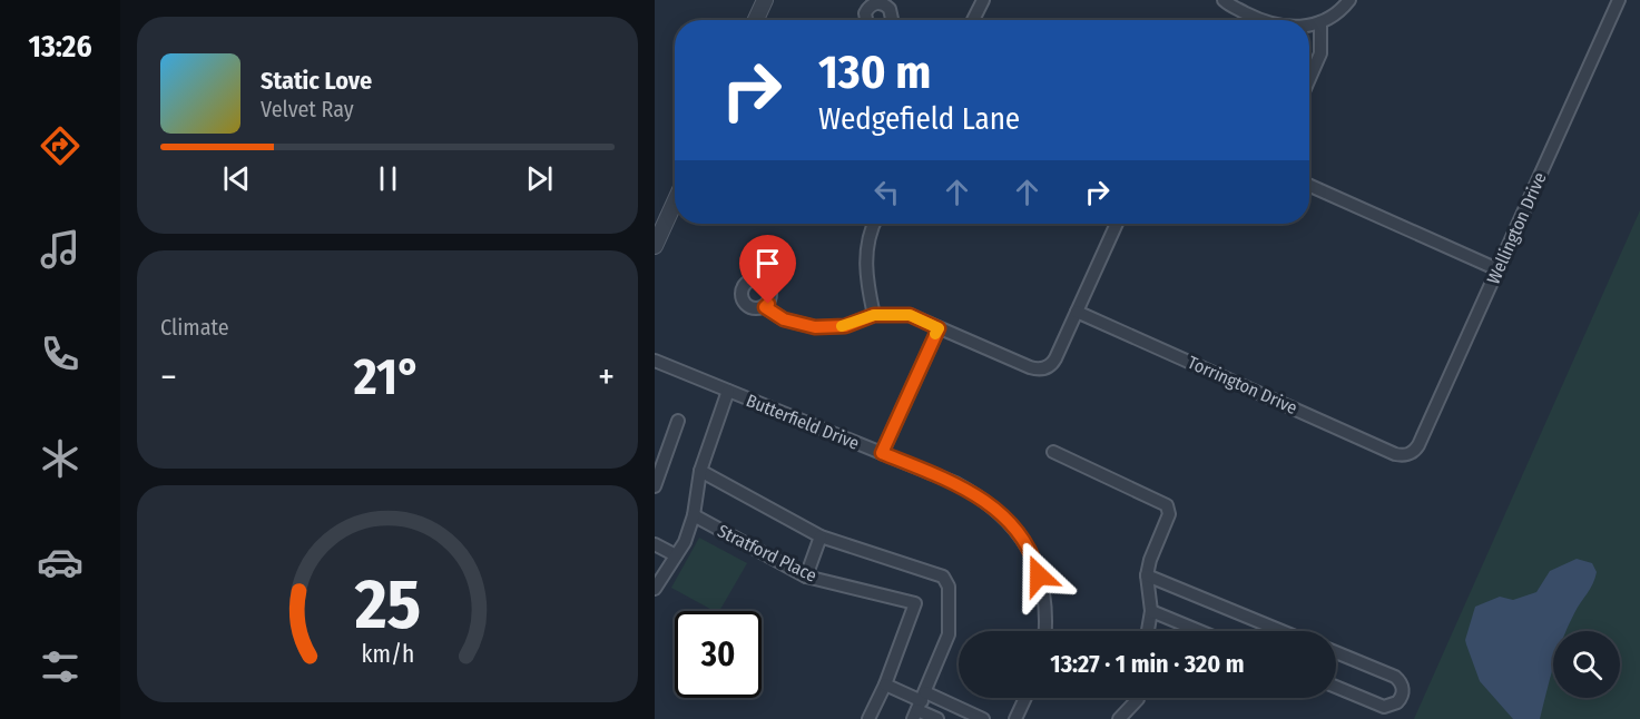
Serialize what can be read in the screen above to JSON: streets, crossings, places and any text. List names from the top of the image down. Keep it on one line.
{"streets":{"street":["Wellington Drive","Torrington Drive","Butterfield Drive","Stratford Place"]},"crossings":[["Wellington Drive","Torrington Drive"],["Butterfield Drive","Stratford Place"]],"page":{"tabs":"13:26","turn":["130 m","Wedgefield Lane"],"song":["Static Love","Velvet Ray"],"tile":"Climate","heat":["−","21°","+"],"limit":"30","trip":"13:27 · 1 min · 320 m","gauge":["25","km/h"]}}
